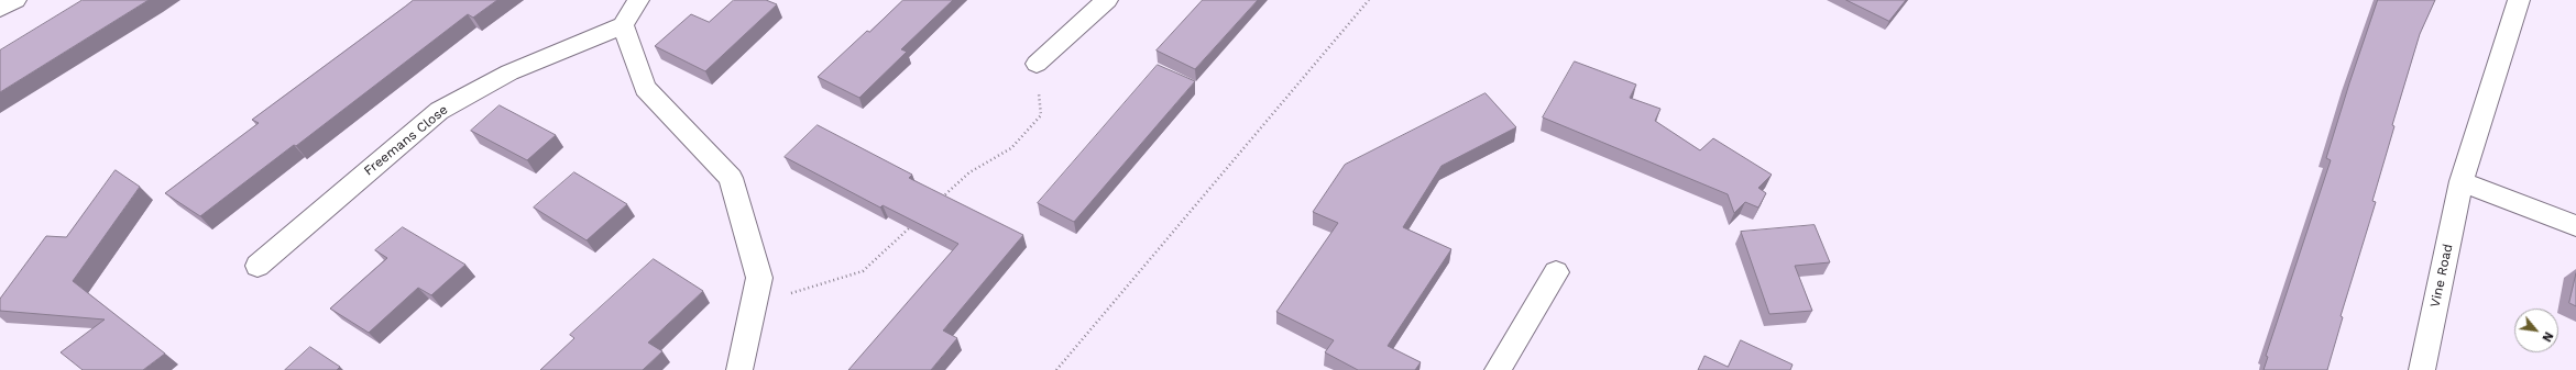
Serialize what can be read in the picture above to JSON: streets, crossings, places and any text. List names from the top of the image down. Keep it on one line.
{"streets":{"street":["Freemans Close","Vine Road"]},"north":"bottom right"}
